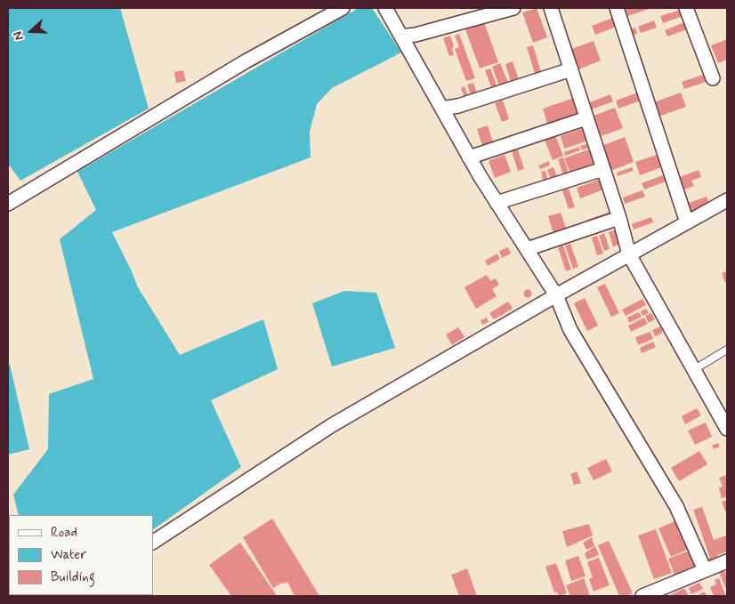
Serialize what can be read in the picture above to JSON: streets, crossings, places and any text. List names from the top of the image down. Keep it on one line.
{"legend":["Road","Water","Building"],"north":"left"}
